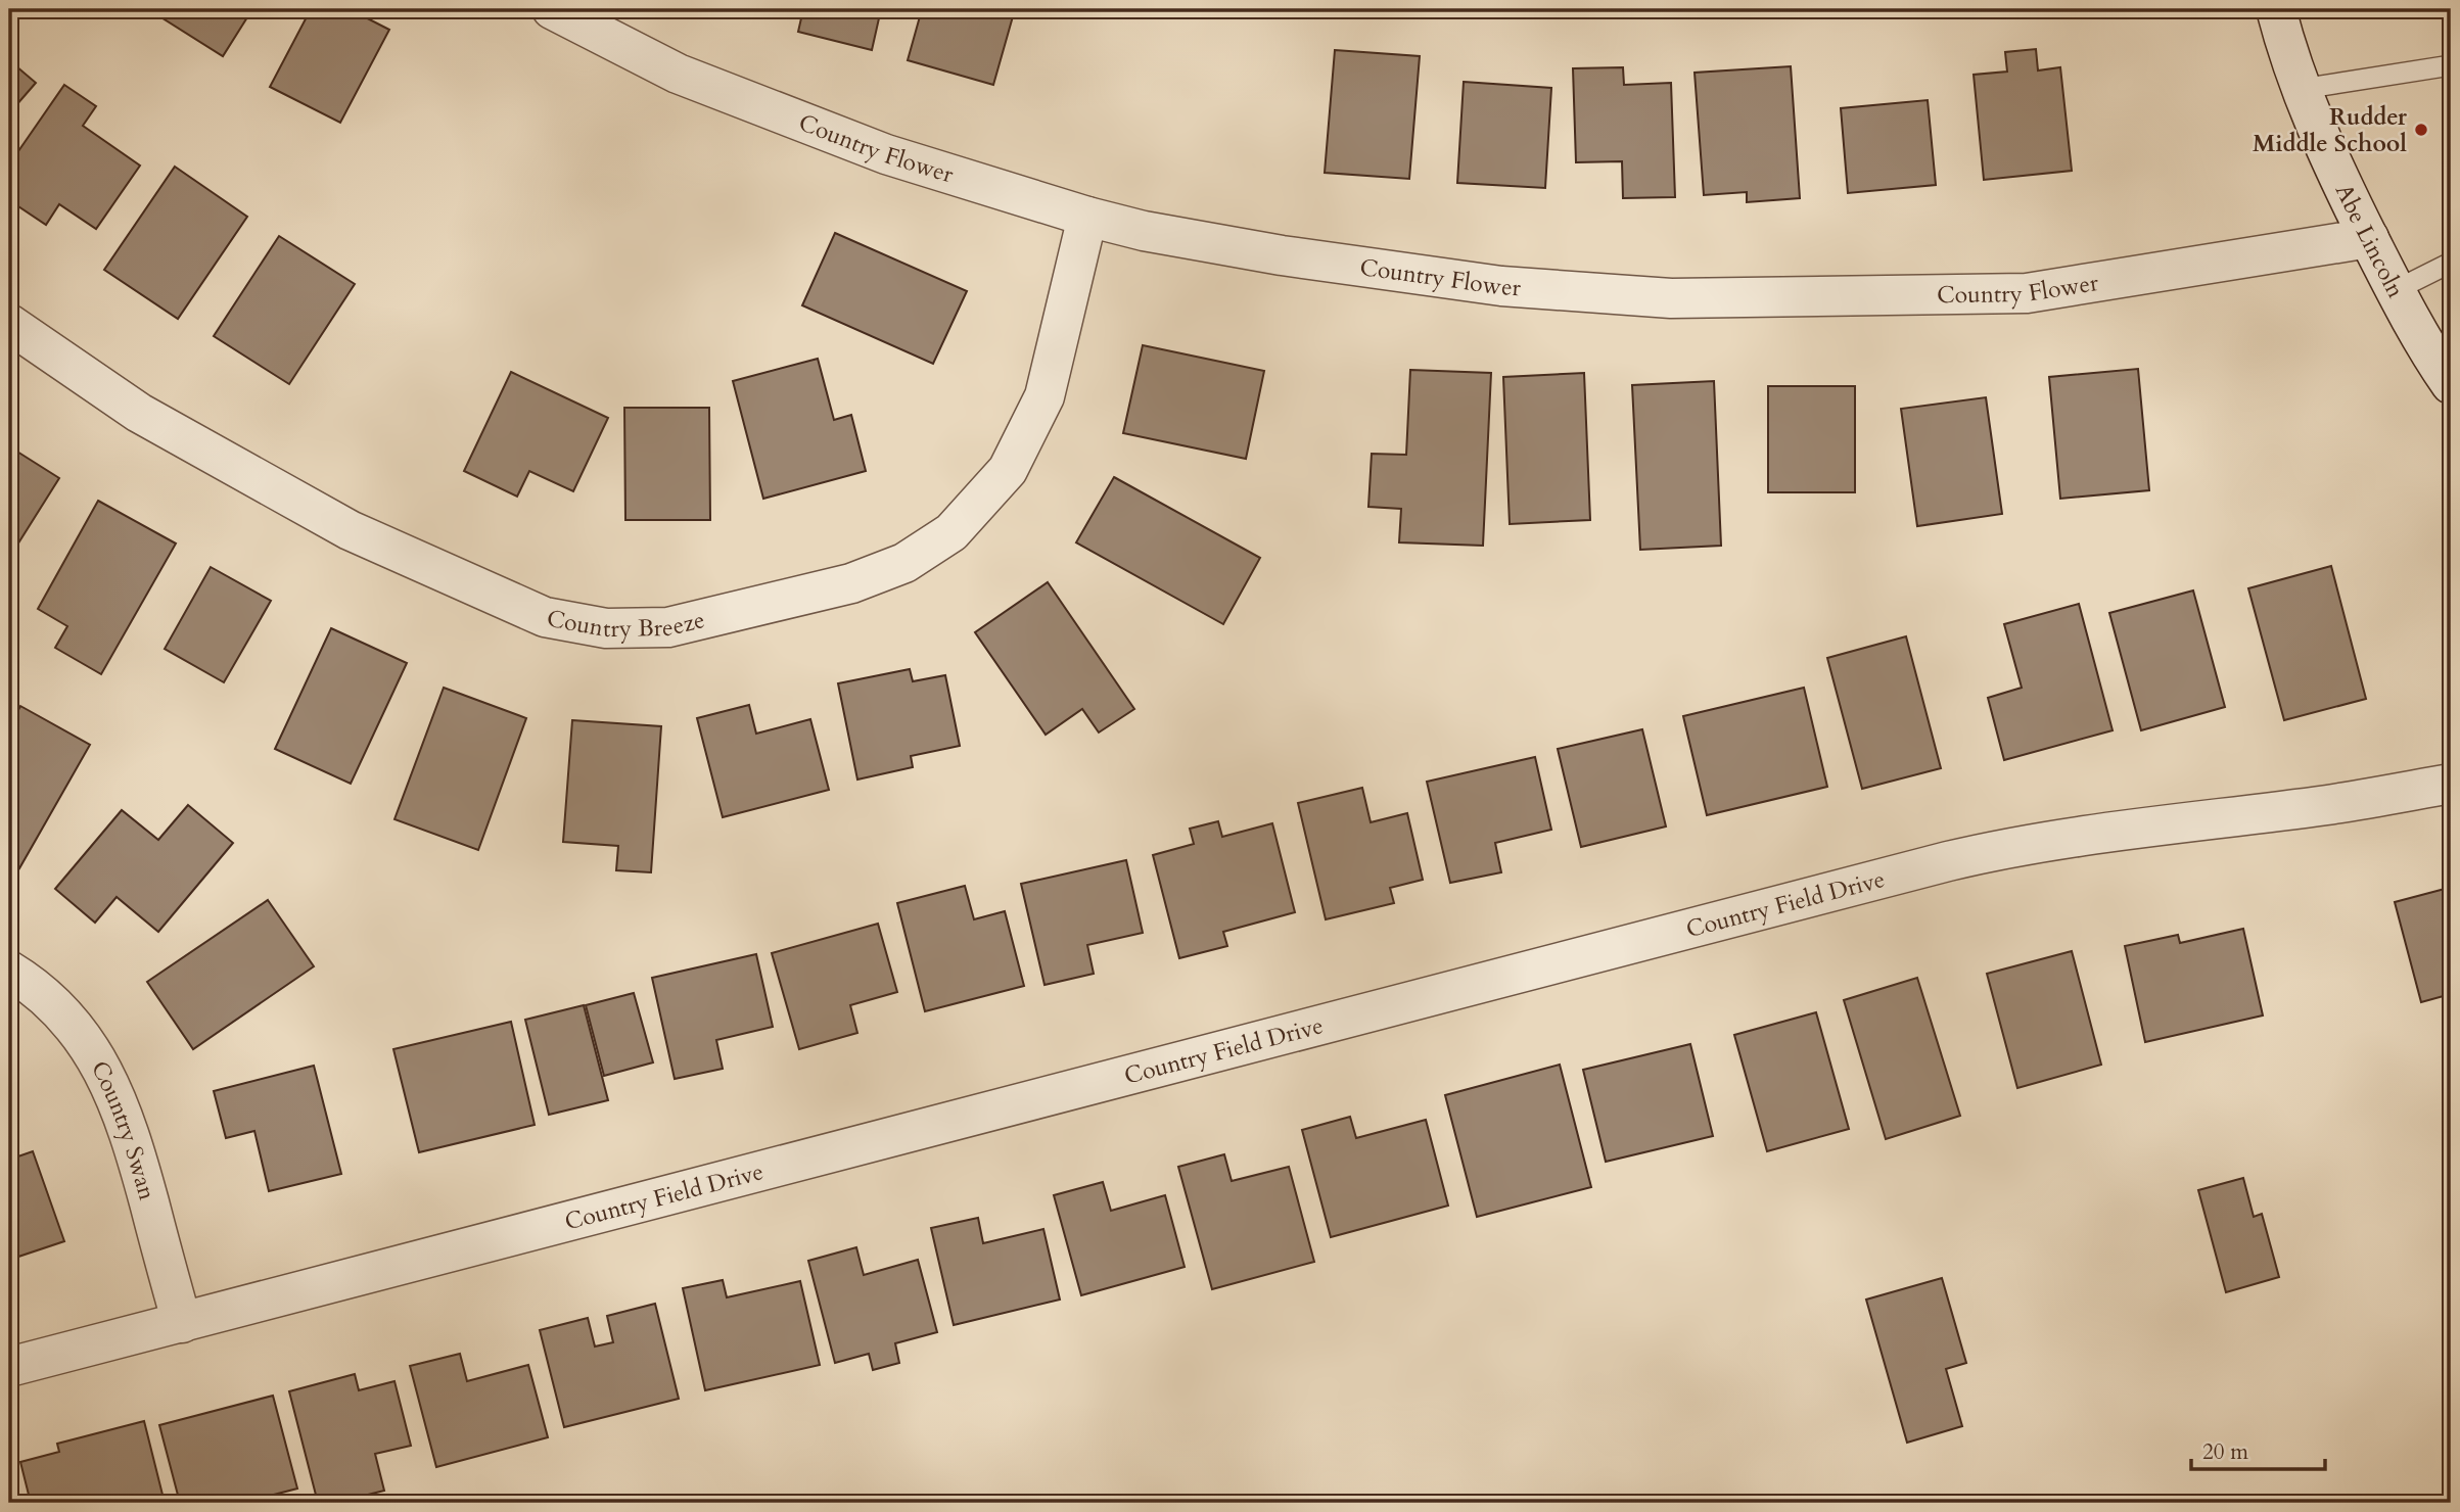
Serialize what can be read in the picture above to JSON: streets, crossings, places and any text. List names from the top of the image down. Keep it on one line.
{"streets":{"street":["Country Flower","Abe Lincoln","Country Breeze","Country Field Drive","Country Swan"]},"crossings":[["Country Flower","Abe Lincoln"],["Country Flower","Country Breeze"],["Country Field Drive","Country Swan"]],"places":["Rudder Middle School"],"scale_bar":"20 m"}
